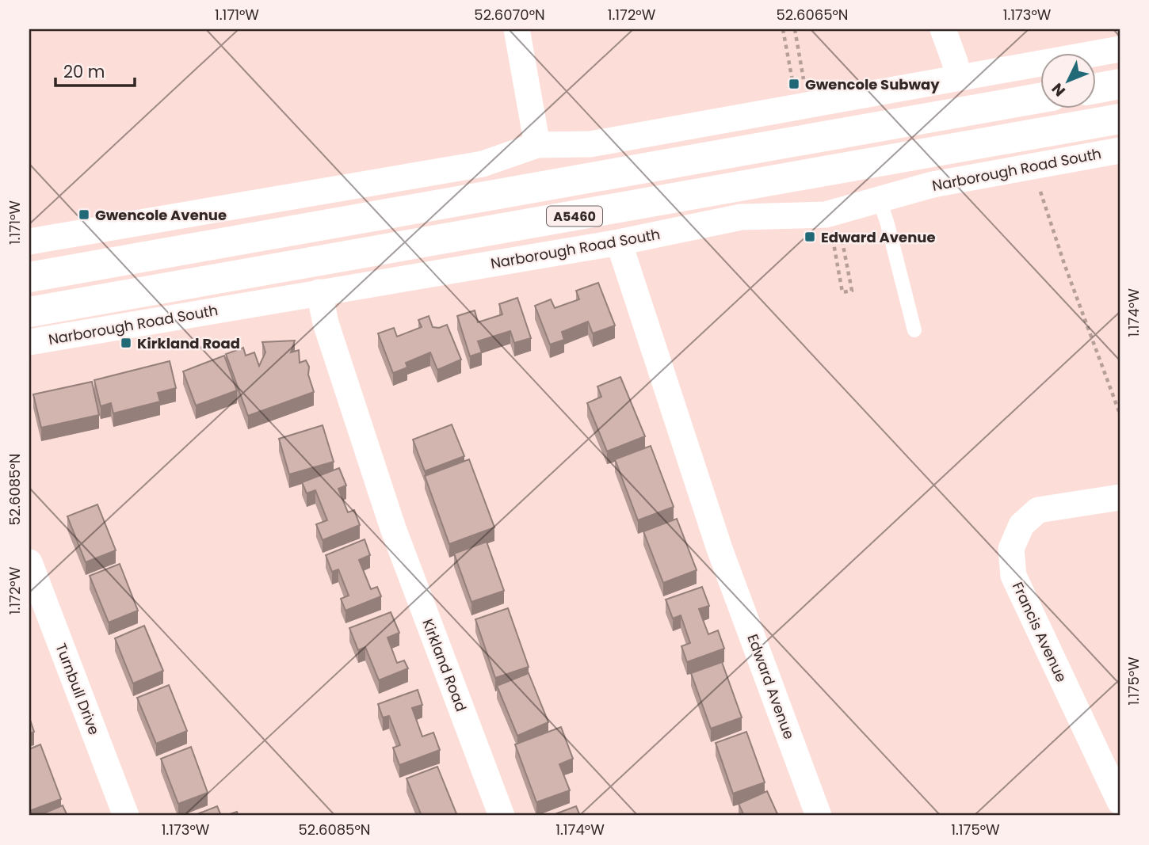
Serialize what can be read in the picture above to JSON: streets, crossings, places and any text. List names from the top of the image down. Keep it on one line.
{"streets":{"main road":["A5460"],"street":["Narborough Road South","Francis Avenue","Kirkland Road","Edward Avenue","Turnbull Drive"]},"crossings":[["Narborough Road South","Kirkland Road"],["Narborough Road South","Edward Avenue"]],"places":{"transit":["Gwencole Subway","Gwencole Avenue","Edward Avenue","Kirkland Road"]},"scale_bar":"20 m","north":"bottom left","coordinates":["1.171°W","52.6070°N","1.172°W","52.6065°N","1.173°W","1.174°W","52.6085°N","1.175°W"]}
